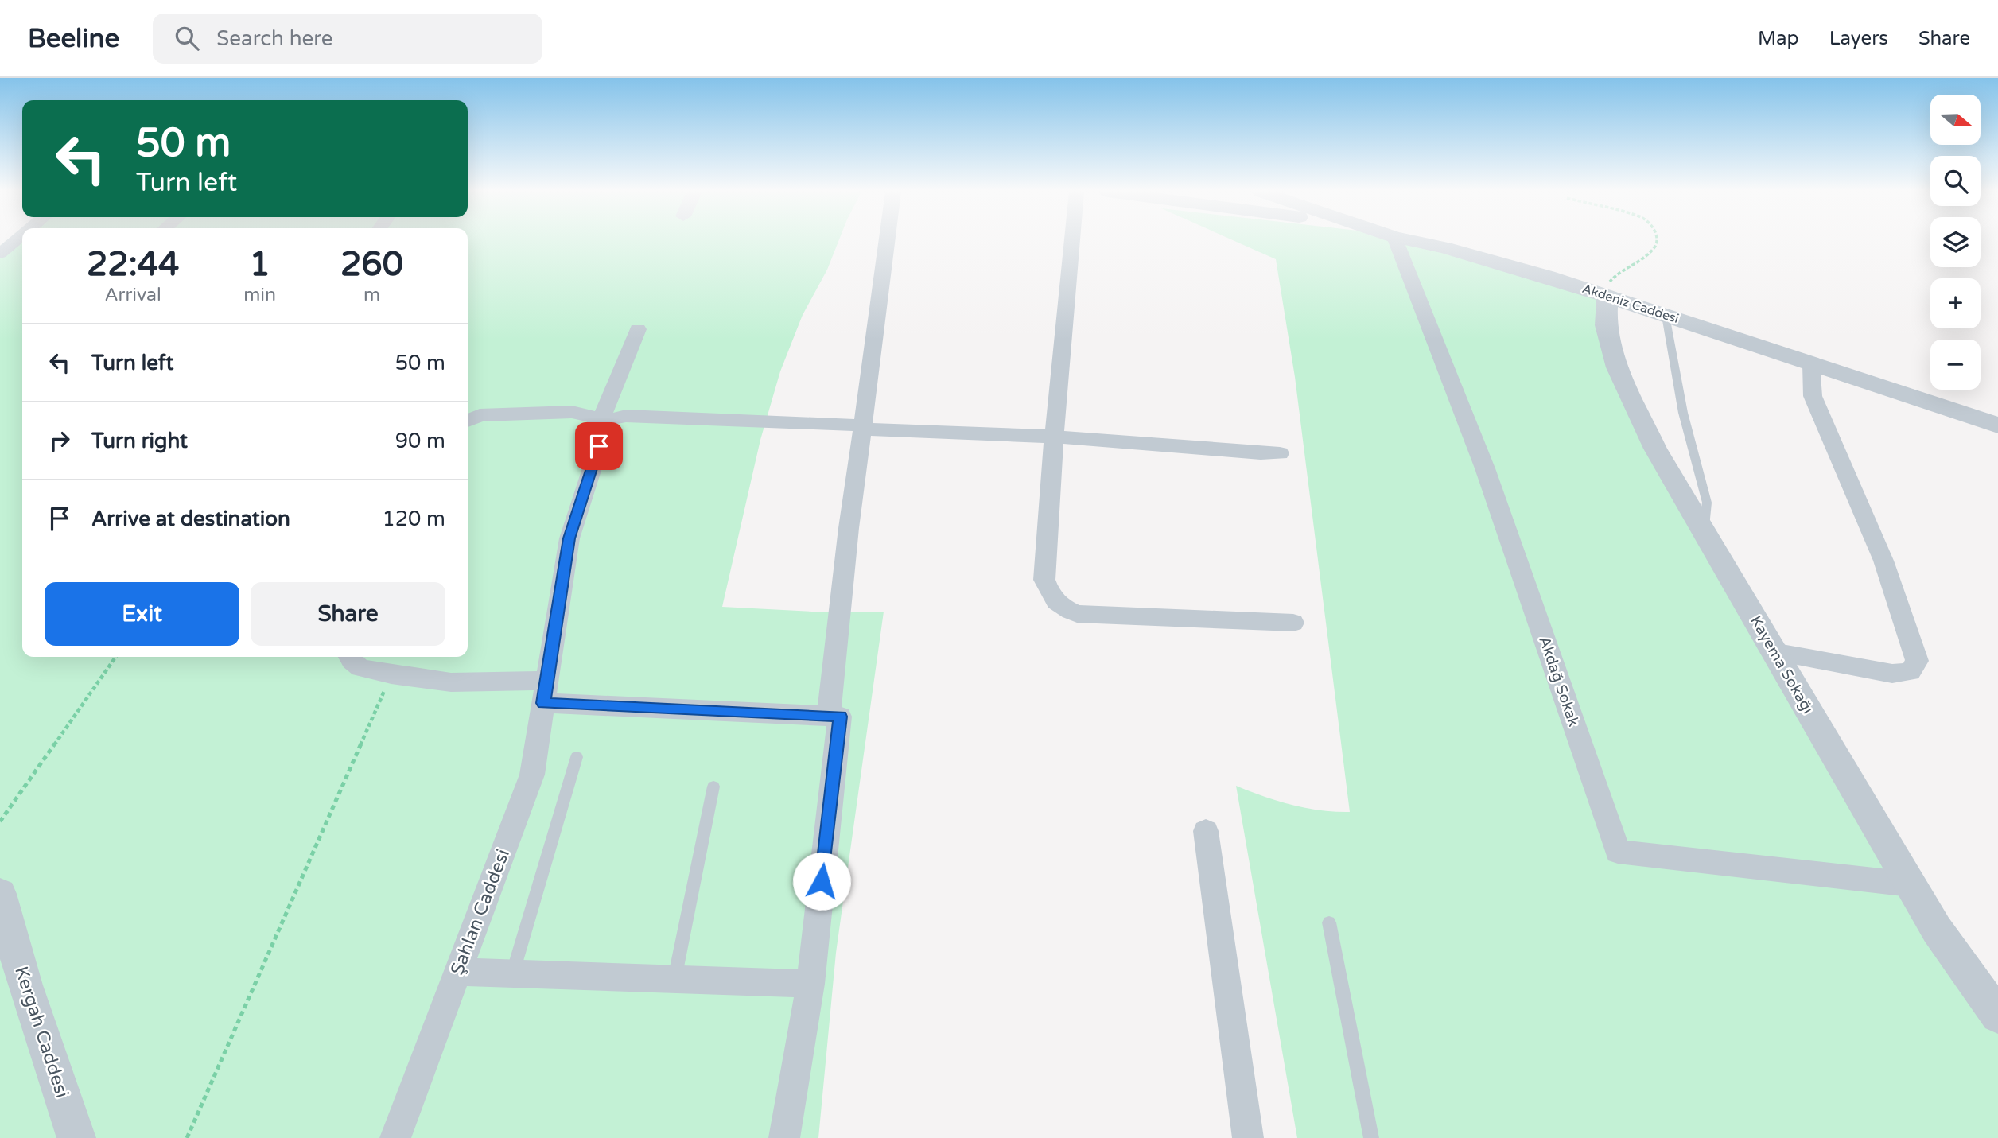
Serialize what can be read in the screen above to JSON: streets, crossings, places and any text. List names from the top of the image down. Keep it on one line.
{"streets":{"street":["Akdeniz Caddesi","Kayema Sokağı","Akdağ Sokak","Şahlan Caddesi","Kergah Caddesi"]},"crossings":[["Akdeniz Caddesi","Kayema Sokağı"],["Kayema Sokağı","Akdağ Sokak"]],"north":"right","page":{"header":"Beeline","search":"Search here","nav":["Map","Layers","Share"],"map_buttons":["+","−"],"turn":["50 m","Turn left"],"eta":["22:44","Arrival","1","min","260","m"],"list":[{"name":"Turn left","value":"50 m"},{"name":"Turn right","value":"90 m"},{"name":"Arrive at destination","value":"120 m"}],"buttons":["Exit","Share"]}}
